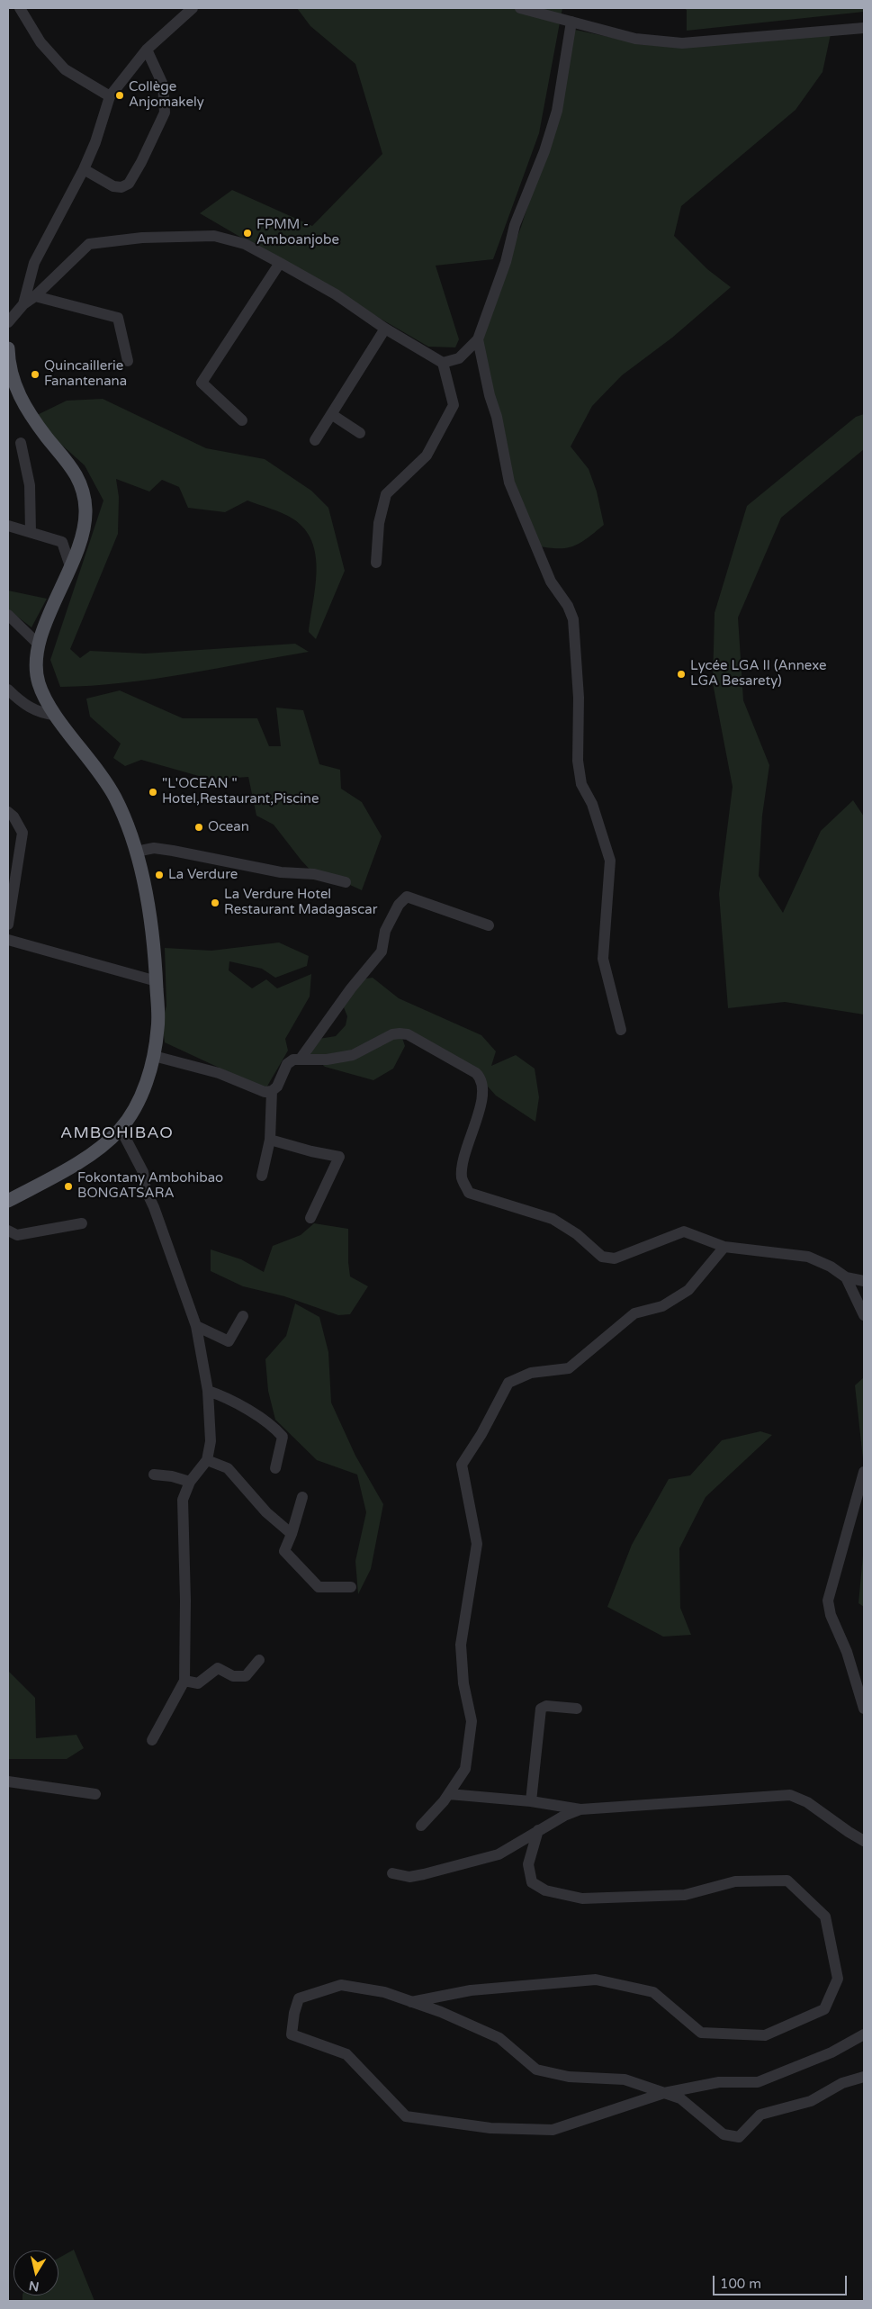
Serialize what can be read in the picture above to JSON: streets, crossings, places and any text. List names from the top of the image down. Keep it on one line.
{"districts":["AMBOHIBAO"],"places":["Collège Anjomakely","FPMM - Amboanjobe","Quincaillerie Fanantenana","Lycée LGA II (Annexe LGA Besarety)","\"L'OCEAN \" Hotel,Restaurant,Piscine","Ocean","La Verdure","La Verdure Hotel Restaurant Madagascar","Fokontany Ambohibao BONGATSARA"],"scale_bar":"100 m","north":"bottom"}
